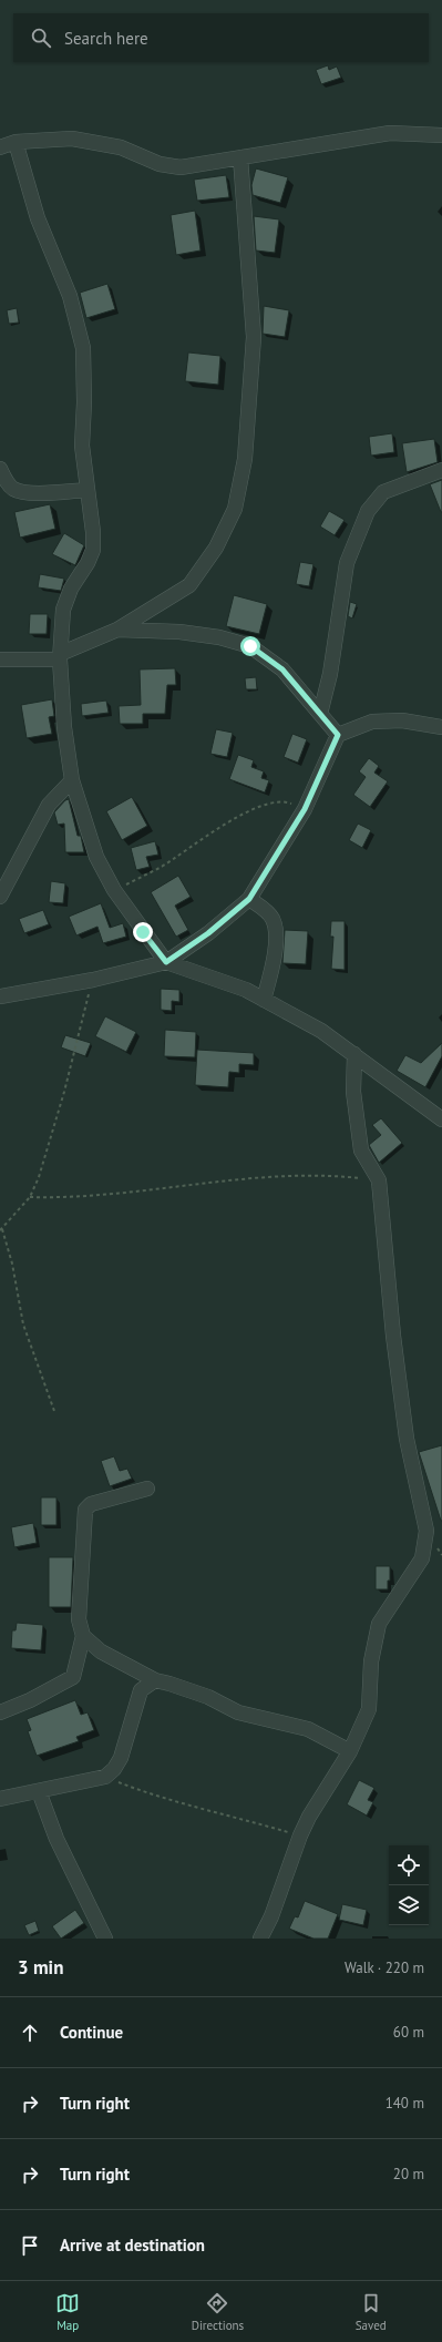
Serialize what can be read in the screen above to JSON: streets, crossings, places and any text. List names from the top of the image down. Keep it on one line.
{"page":{"search":"Search here","heading":["3 min","Walk · 220 m"],"list":[["Continue","60 m"],["Turn right","140 m"],["Turn right","20 m"],"Arrive at destination"],"nav":["Map","Directions","Saved"]}}
